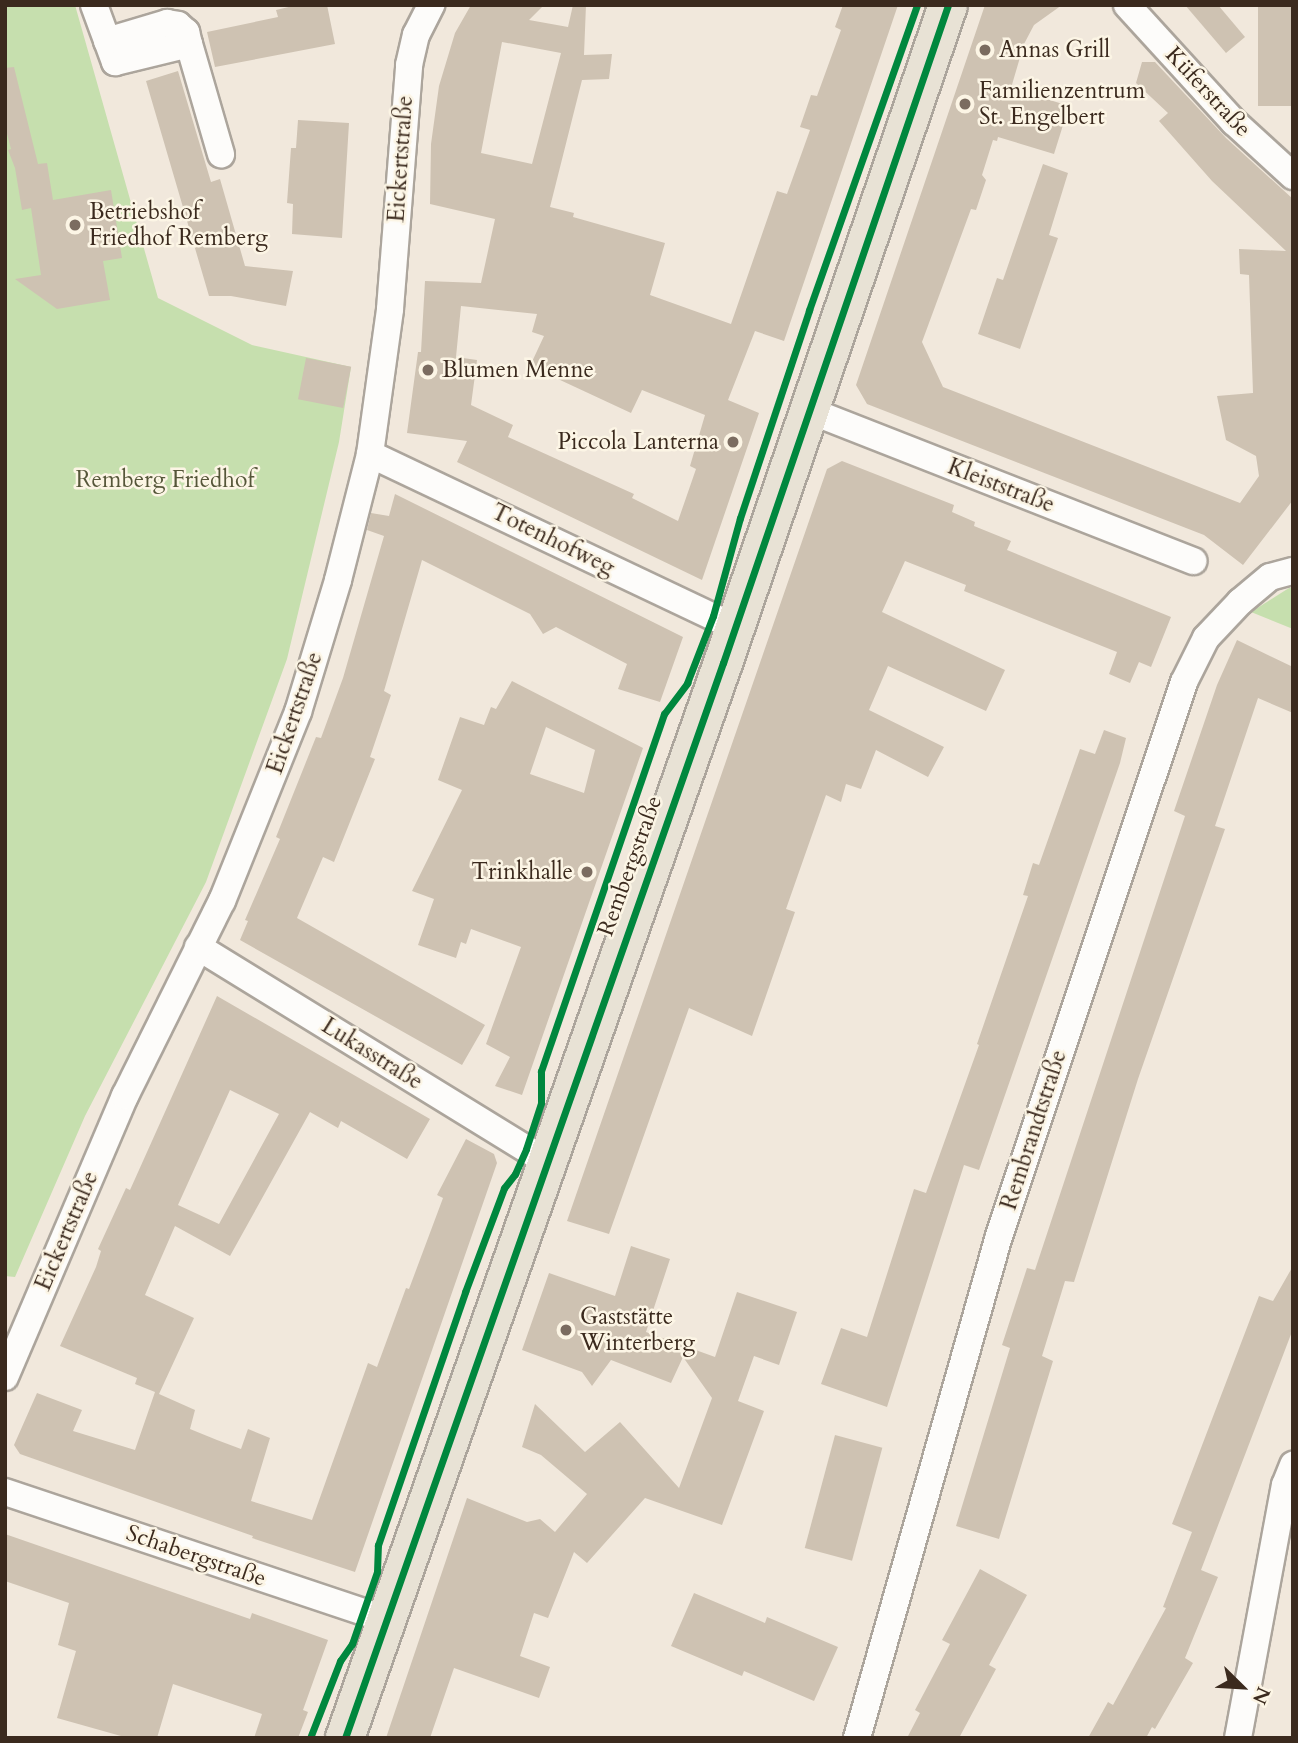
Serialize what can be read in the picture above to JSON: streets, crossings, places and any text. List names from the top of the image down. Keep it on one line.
{"streets":{"main road":["Rembergstraße"],"street":["Küferstraße","Eickertstraße","Kleiststraße","Totenhofweg","Lukasstraße","Rembrandtstraße","Schabergstraße"]},"crossings":[["Eickertstraße","Totenhofweg"],["Eickertstraße","Lukasstraße"],["Kleiststraße","Rembergstraße"],["Totenhofweg","Rembergstraße"],["Rembergstraße","Lukasstraße"],["Rembergstraße","Schabergstraße"]],"parks":["Remberg Friedhof"],"places":["Annas Grill","Familienzentrum St. Engelbert","Betriebshof Friedhof Remberg","Blumen Menne","Piccola Lanterna","Trinkhalle","Gaststätte Winterberg"],"north":"bottom right"}
